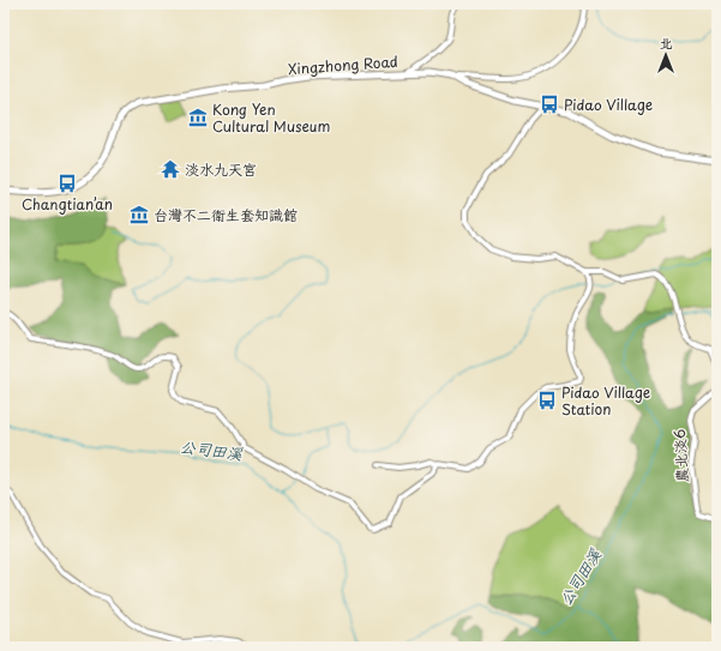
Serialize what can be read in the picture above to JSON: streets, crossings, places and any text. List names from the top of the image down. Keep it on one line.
{"streets":{"street":["Xingzhong Road","農北淡6"]},"water":["公司田溪"],"places":{"bus stop":["Pidao Village","Changtian’an","Pidao Village Station"],"museum":["Kong Yen Cultural Museum","台灣不二衛生套知識館"],"temple":["淡水九天宮"]},"north":"top"}
